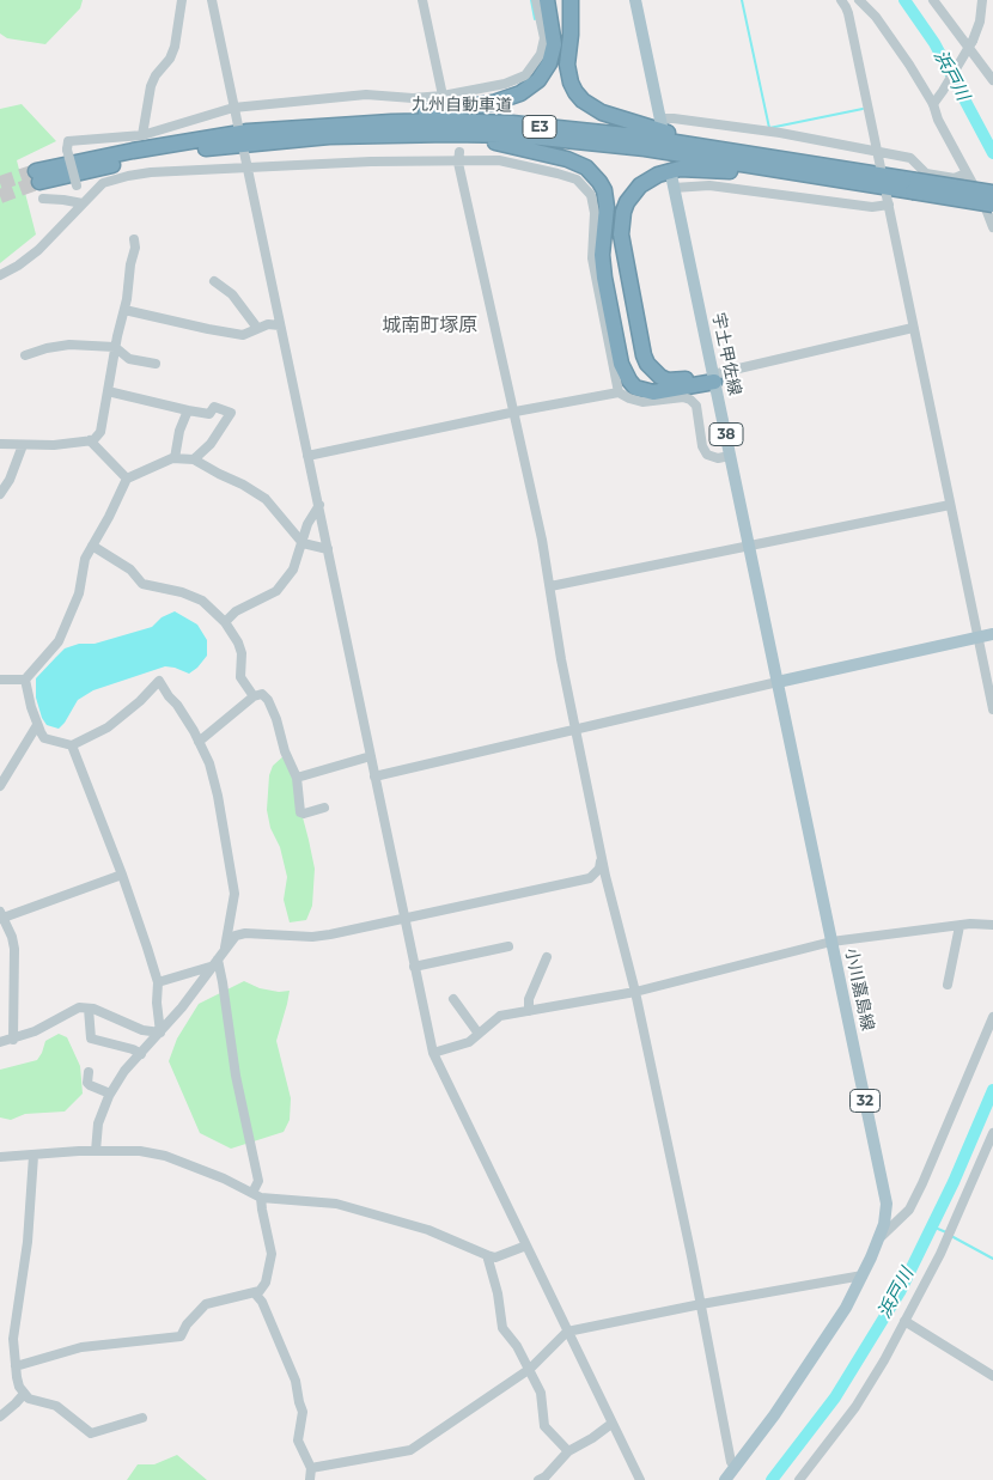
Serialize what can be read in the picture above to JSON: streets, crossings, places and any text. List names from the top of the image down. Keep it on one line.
{"streets":{"highway":["九州自動車道","E3"],"main road":["宇土甲佐線","38","小川嘉島線","32"]},"crossings":[["宇土甲佐線","小川嘉島線"]],"districts":["城南町塚原"],"water":["浜戸川"]}
